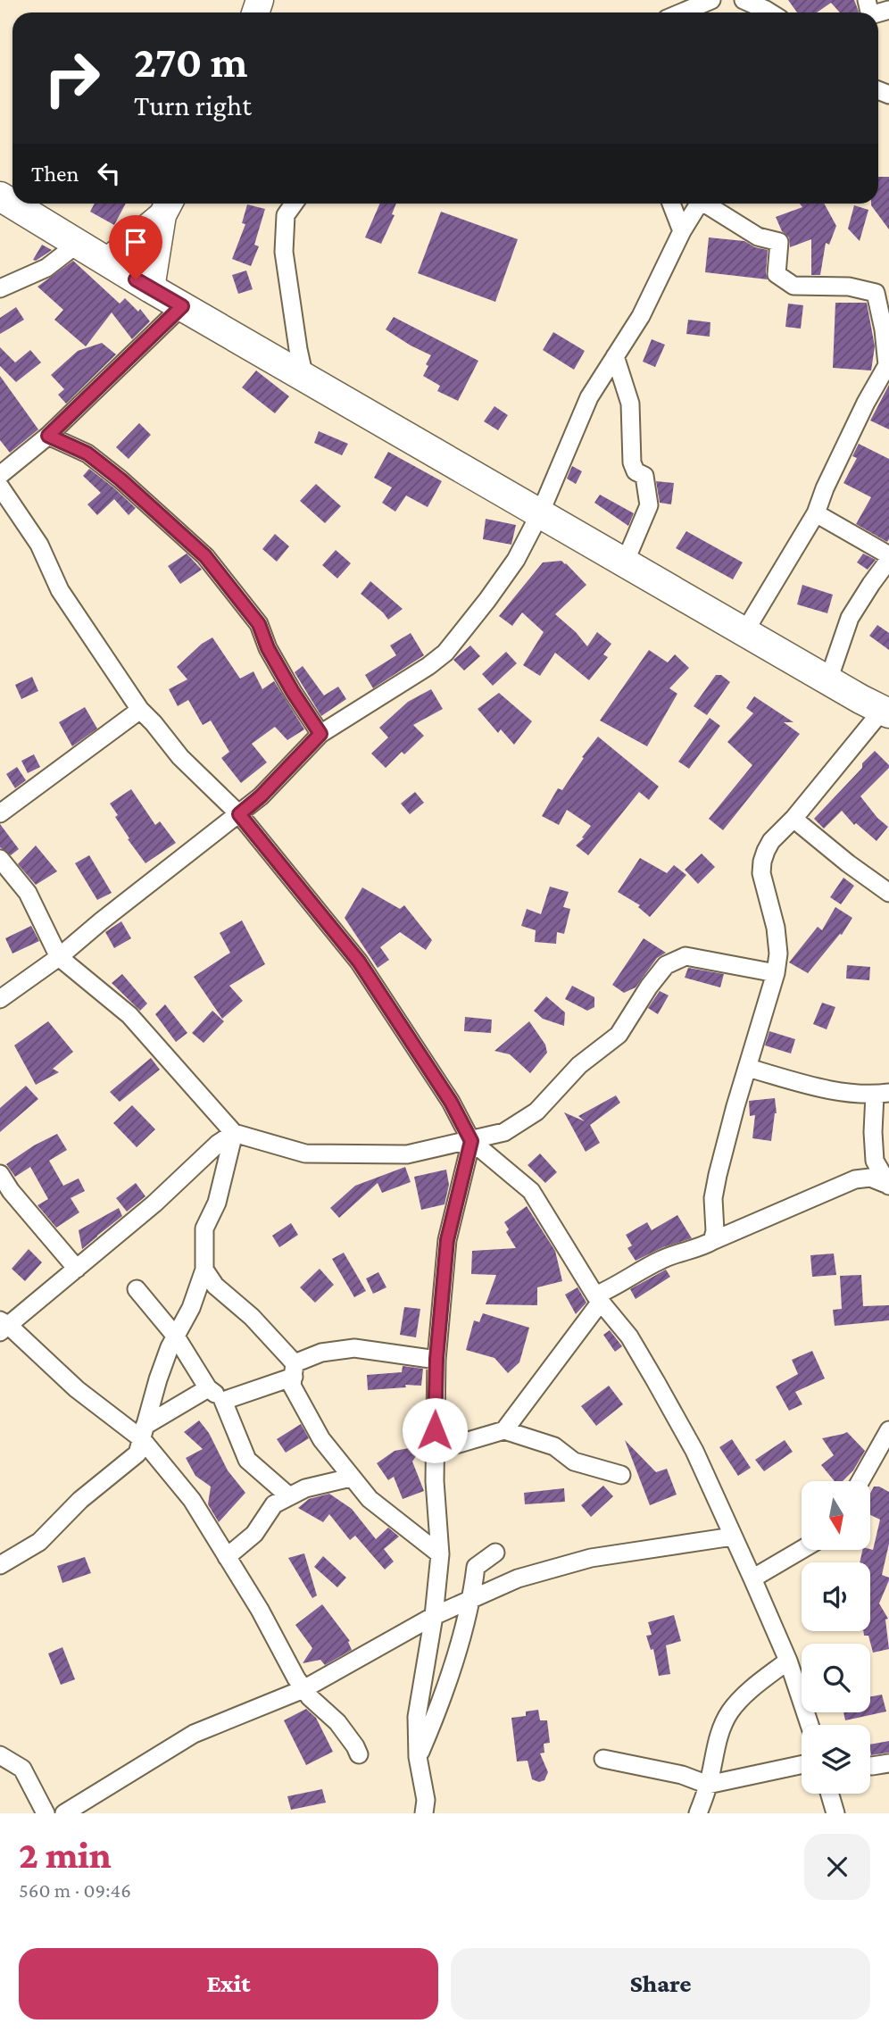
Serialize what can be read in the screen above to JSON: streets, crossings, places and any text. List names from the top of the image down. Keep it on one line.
{"north":"bottom","page":{"turn":["270 m","Turn right"],"then":"Then","heading":["2 min","560 m · 09:46"],"buttons":["Exit","Share"]}}
